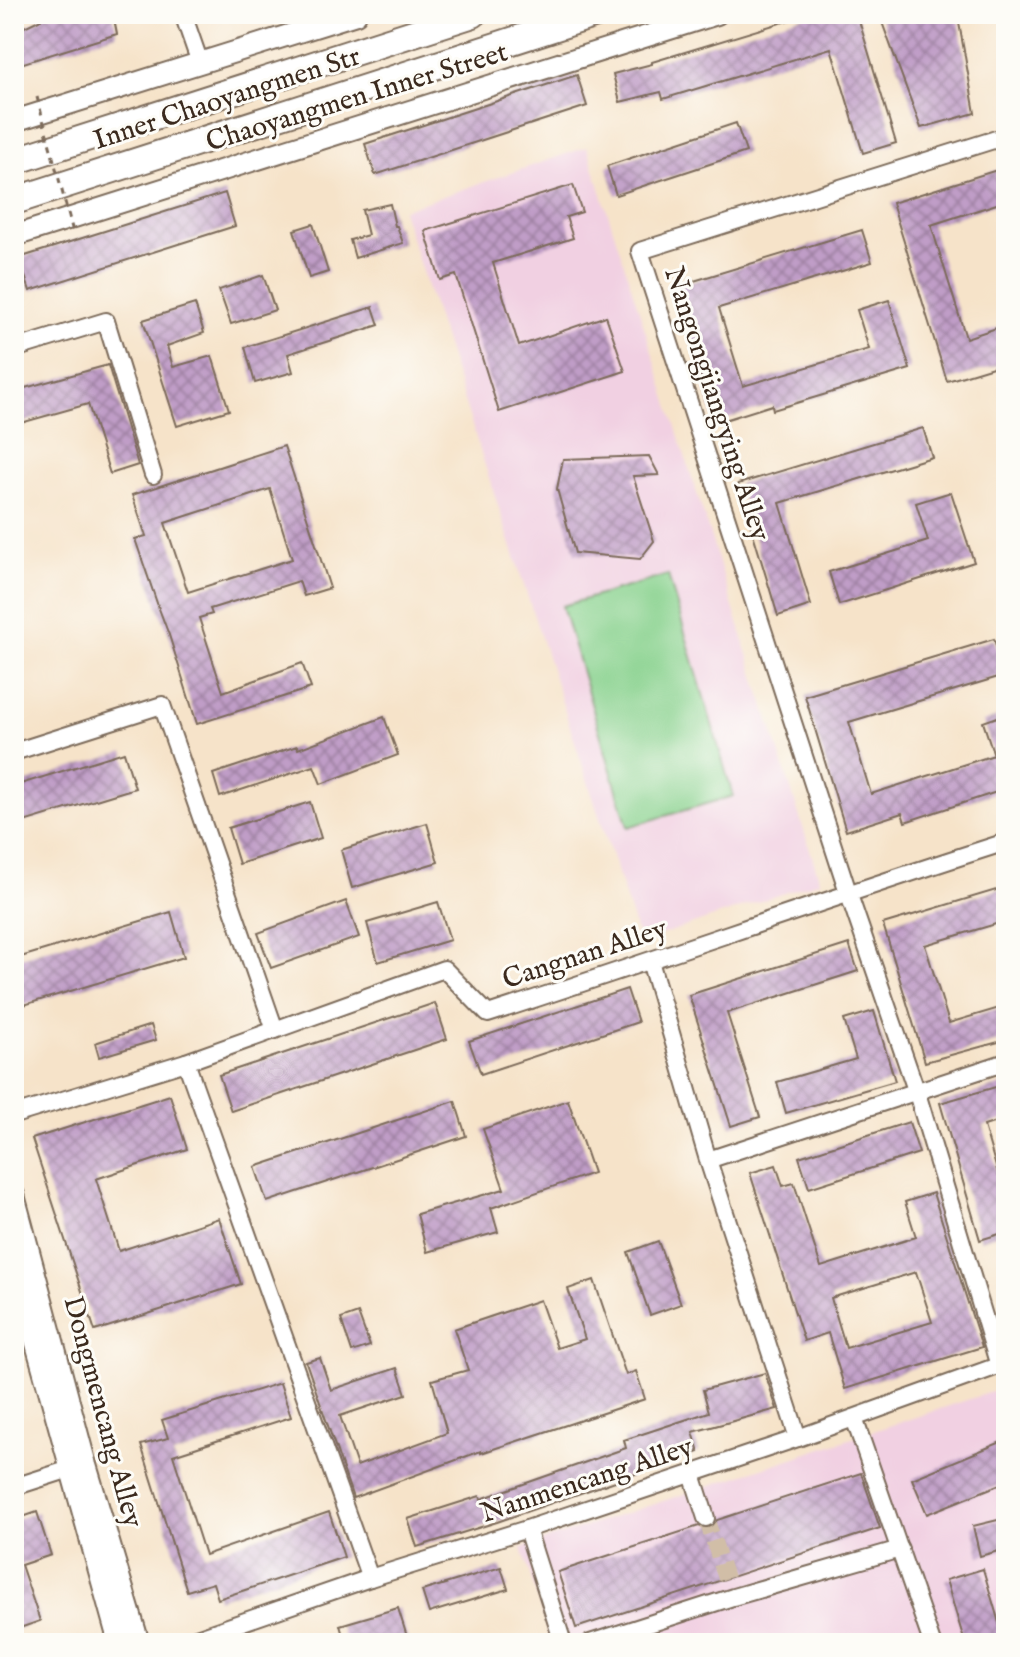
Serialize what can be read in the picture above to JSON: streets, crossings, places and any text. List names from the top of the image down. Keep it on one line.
{"streets":{"main road":["Inner Chaoyangmen Str"],"street":["Chaoyangmen Inner Street","Nangongjiangying Alley","Cangnan Alley","Dongmencang Alley","Nanmencang Alley"]},"crossings":[["Nangongjiangying Alley","Cangnan Alley"]]}
